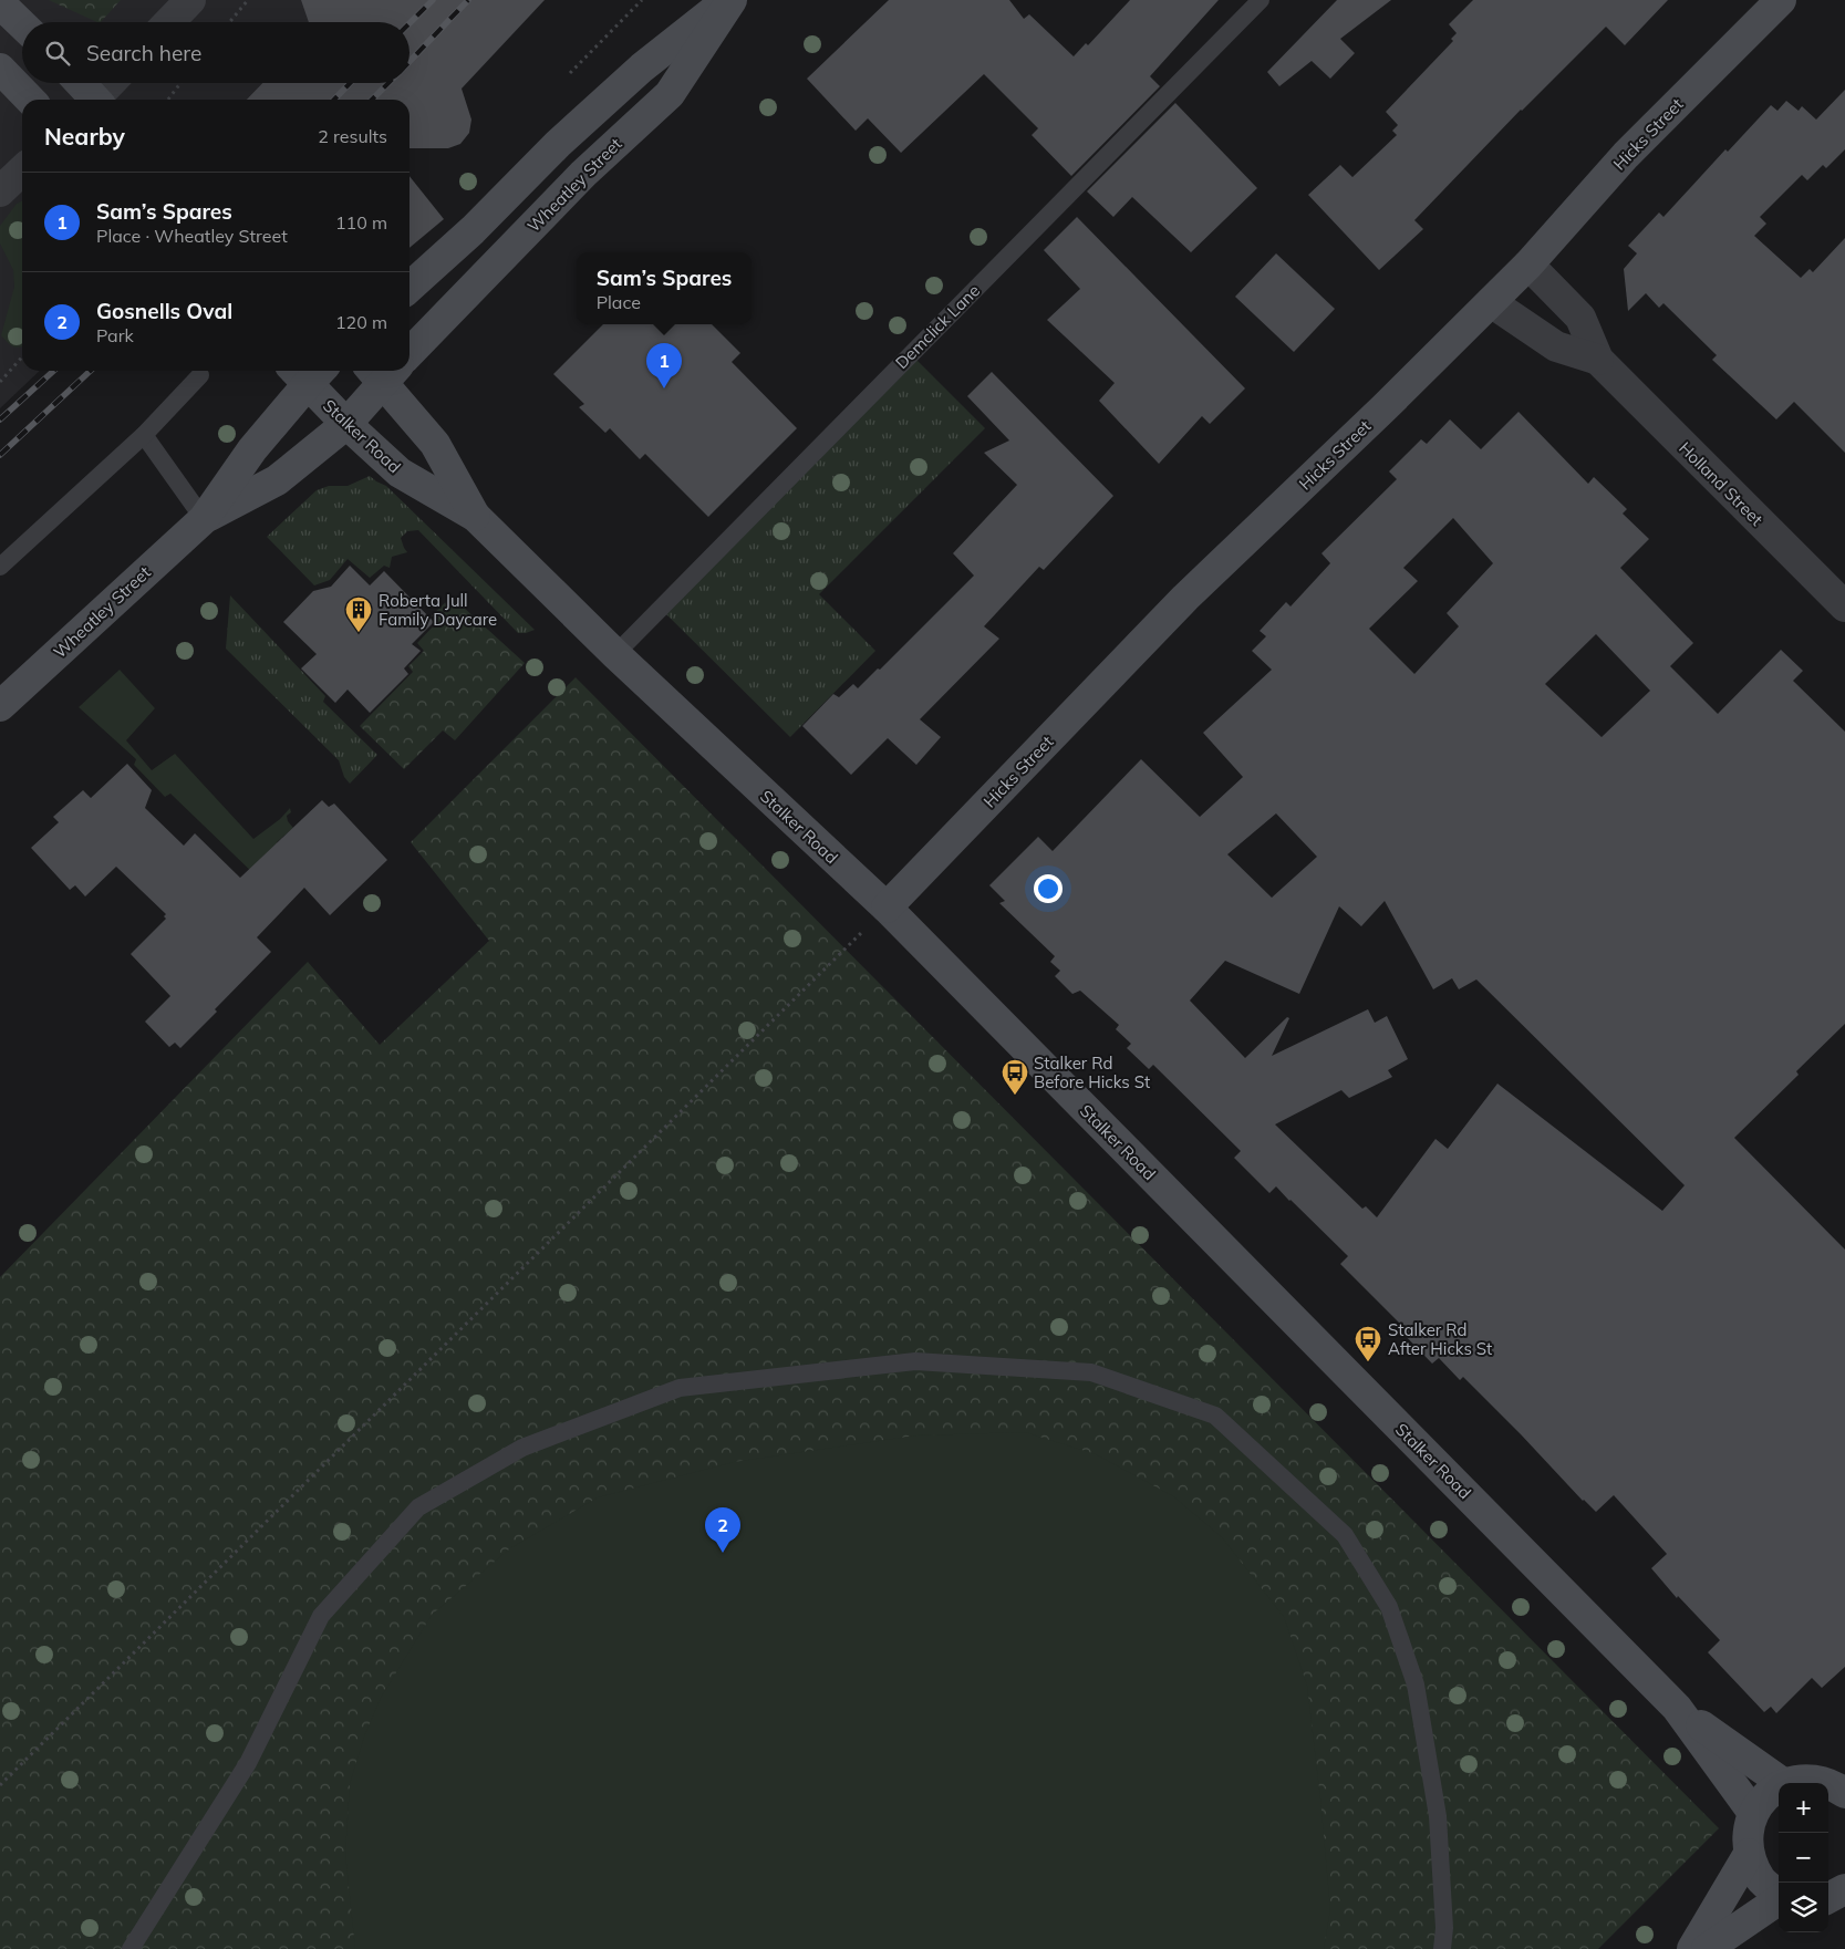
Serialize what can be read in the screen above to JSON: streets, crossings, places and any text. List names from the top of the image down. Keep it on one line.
{"streets":{"main road":["Hicks Street","Wheatley Street","Stalker Road"],"street":["Holland Street"],"lane":["Demclick Lane"]},"crossings":[["Hicks Street","Stalker Road"],["Hicks Street","Holland Street"],["Wheatley Street","Stalker Road"],["Demclick Lane","Stalker Road"]],"places":{"building":["Roberta Jull Family Daycare"],"bus stop":["Stalker Rd Before Hicks St","Stalker Rd After Hicks St"]},"page":{"search":"Search here","heading":["Nearby","2 results"],"list":[{"mark":"1","name":"Sam’s Spares","note":"Place · Wheatley Street","value":"110 m"},{"mark":"2","name":"Gosnells Oval","note":"Park","value":"120 m"}],"popup":["Sam’s Spares","Place"],"pins":["1","2"],"map_buttons":["+","−"]}}
